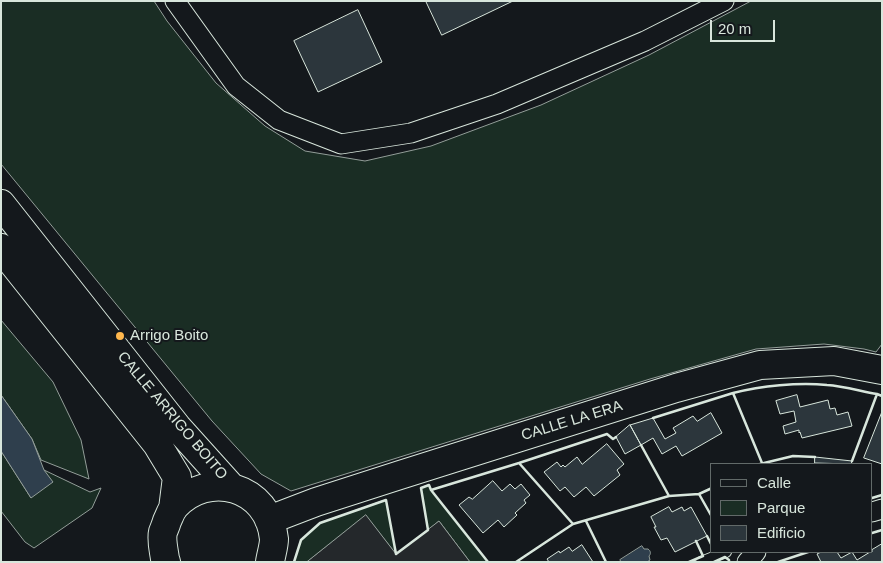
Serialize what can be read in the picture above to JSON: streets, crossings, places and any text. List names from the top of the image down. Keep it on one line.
{"streets":{"main road":["CALLE ARRIGO BOITO","CALLE LA ERA"]},"places":["Arrigo Boito"],"legend":["Calle","Parque","Edificio"],"scale_bar":"20 m"}
